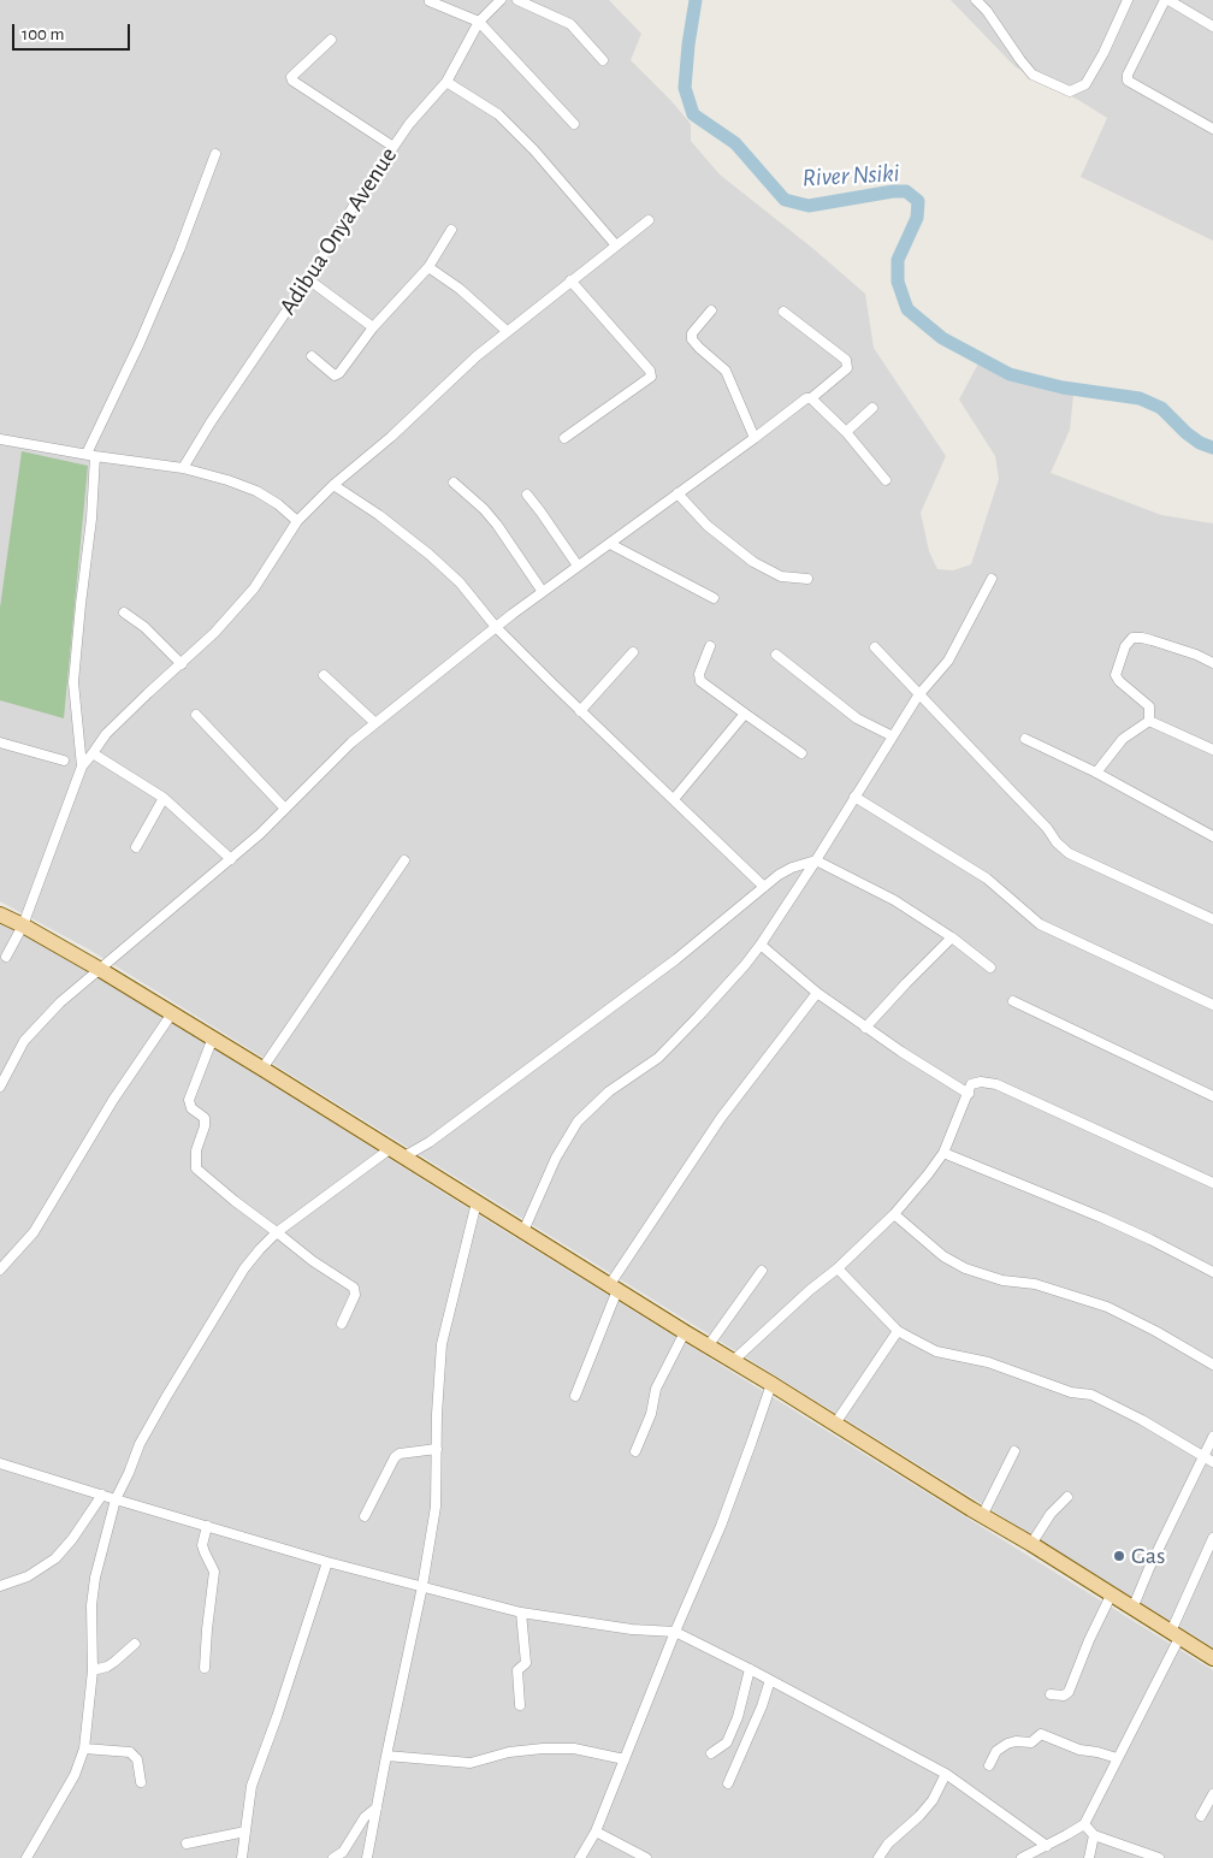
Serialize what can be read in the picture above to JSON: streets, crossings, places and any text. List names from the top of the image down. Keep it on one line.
{"streets":{"street":["Adibua Onya Avenue"]},"water":["River Nsiki"],"places":["Gas"],"scale_bar":"100 m"}
